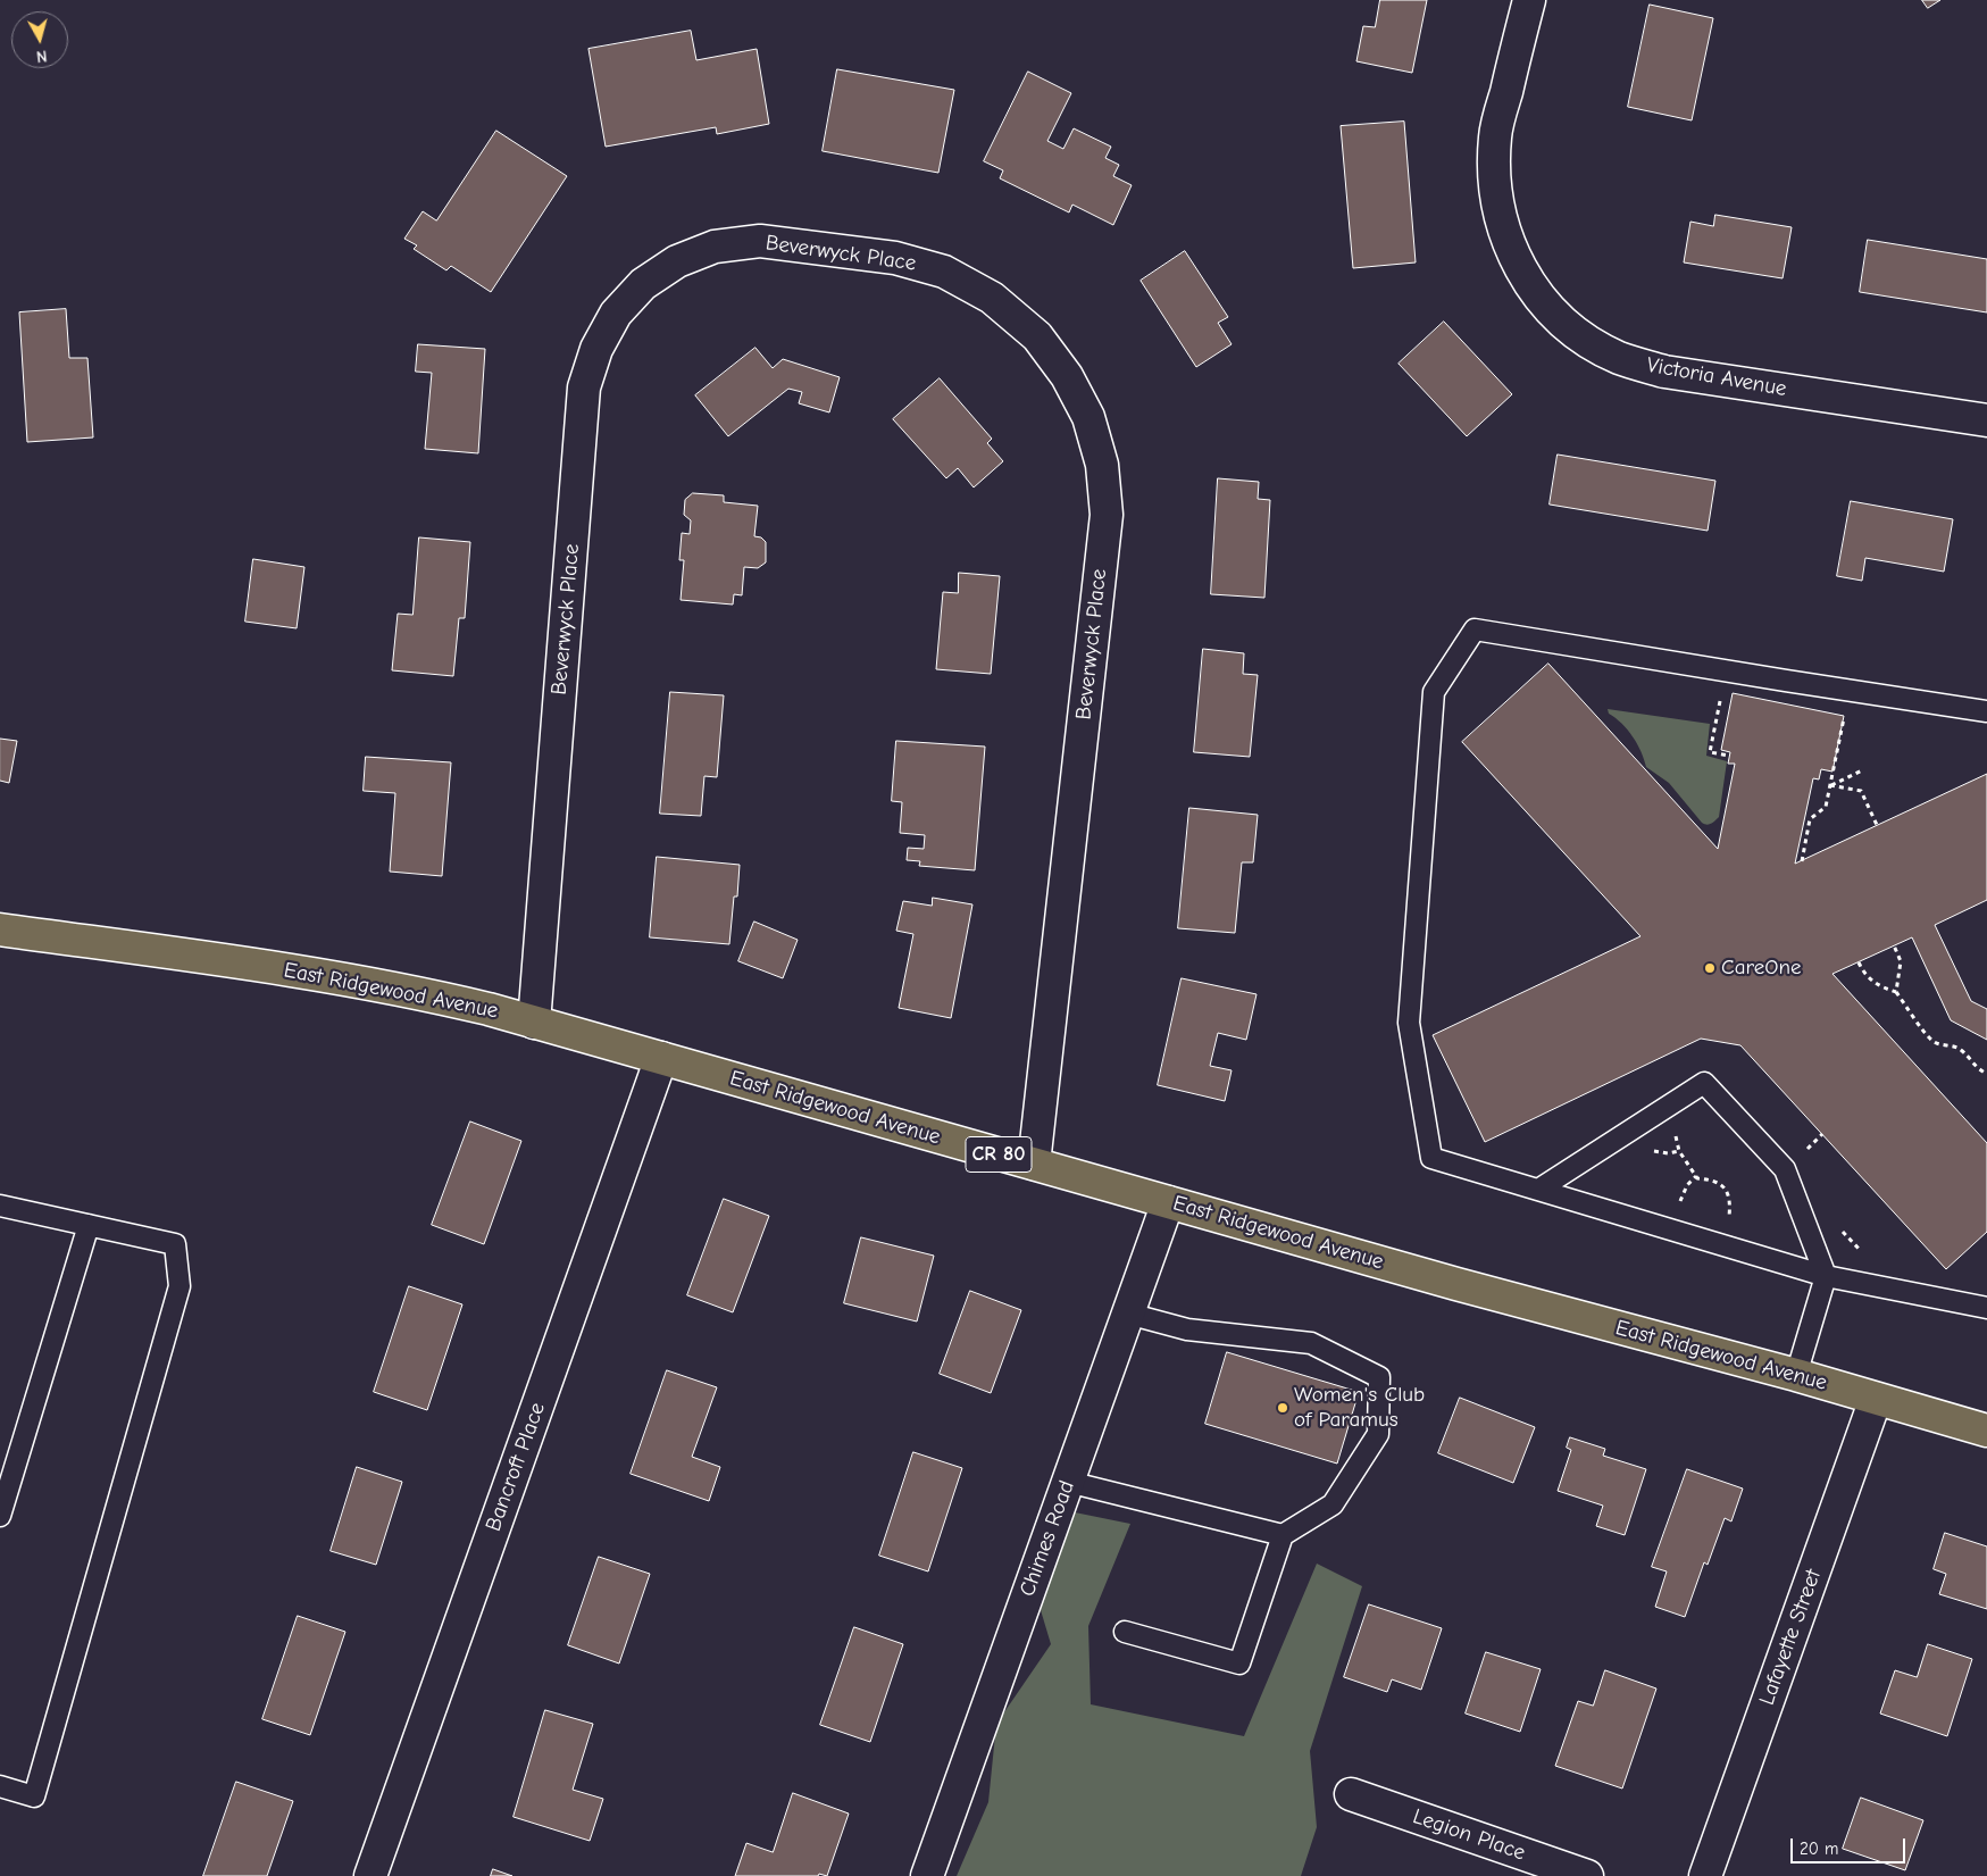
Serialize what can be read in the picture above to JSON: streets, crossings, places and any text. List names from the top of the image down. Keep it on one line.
{"streets":{"main road":["East Ridgewood Avenue","CR 80"],"street":["Beverwyck Place","Victoria Avenue","Bancroft Place","Chimes Road","Lafayette Street","Legion Place"]},"crossings":[["Beverwyck Place","East Ridgewood Avenue"],["East Ridgewood Avenue","Bancroft Place"],["East Ridgewood Avenue","Chimes Road"],["East Ridgewood Avenue","Lafayette Street"]],"places":["CareOne","Women's Club of Paramus"],"scale_bar":"20 m","north":"bottom"}
